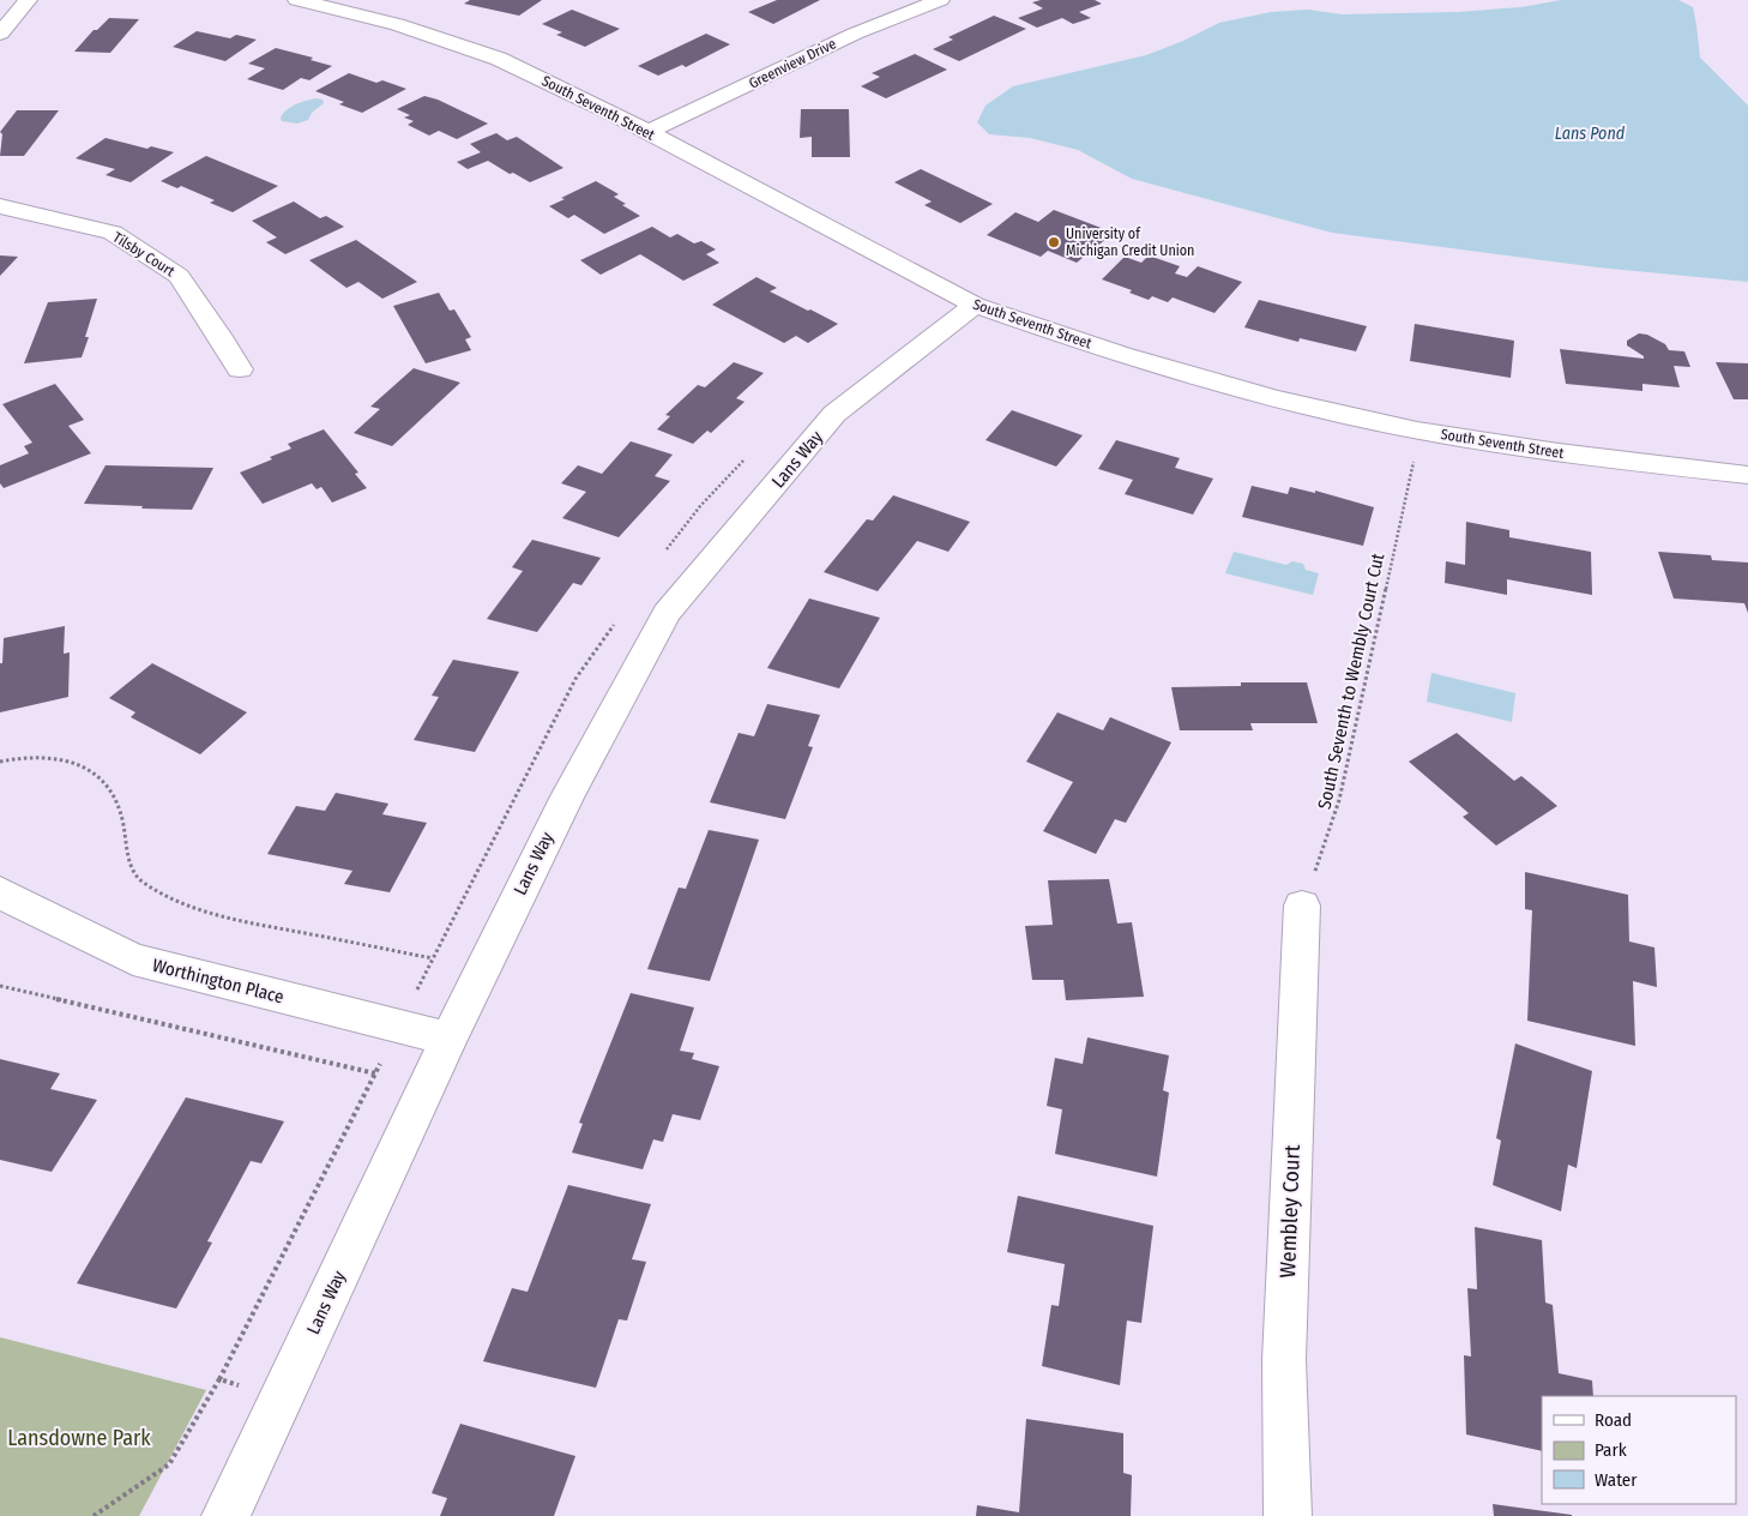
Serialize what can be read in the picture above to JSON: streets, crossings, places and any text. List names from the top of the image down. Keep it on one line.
{"streets":{"street":["Greenview Drive","South Seventh Street","Tilsby Court","Lans Way","Worthington Place","Wembley Court"],"path":["South Seventh to Wembly Court Cut"]},"crossings":[["Greenview Drive","South Seventh Street"],["South Seventh Street","Lans Way"],["Lans Way","Worthington Place"],["South Seventh to Wembly Court Cut","Wembley Court"]],"water":["Lans Pond"],"parks":["Lansdowne Park"],"places":["University of Michigan Credit Union"],"legend":["Road","Park","Water"]}
